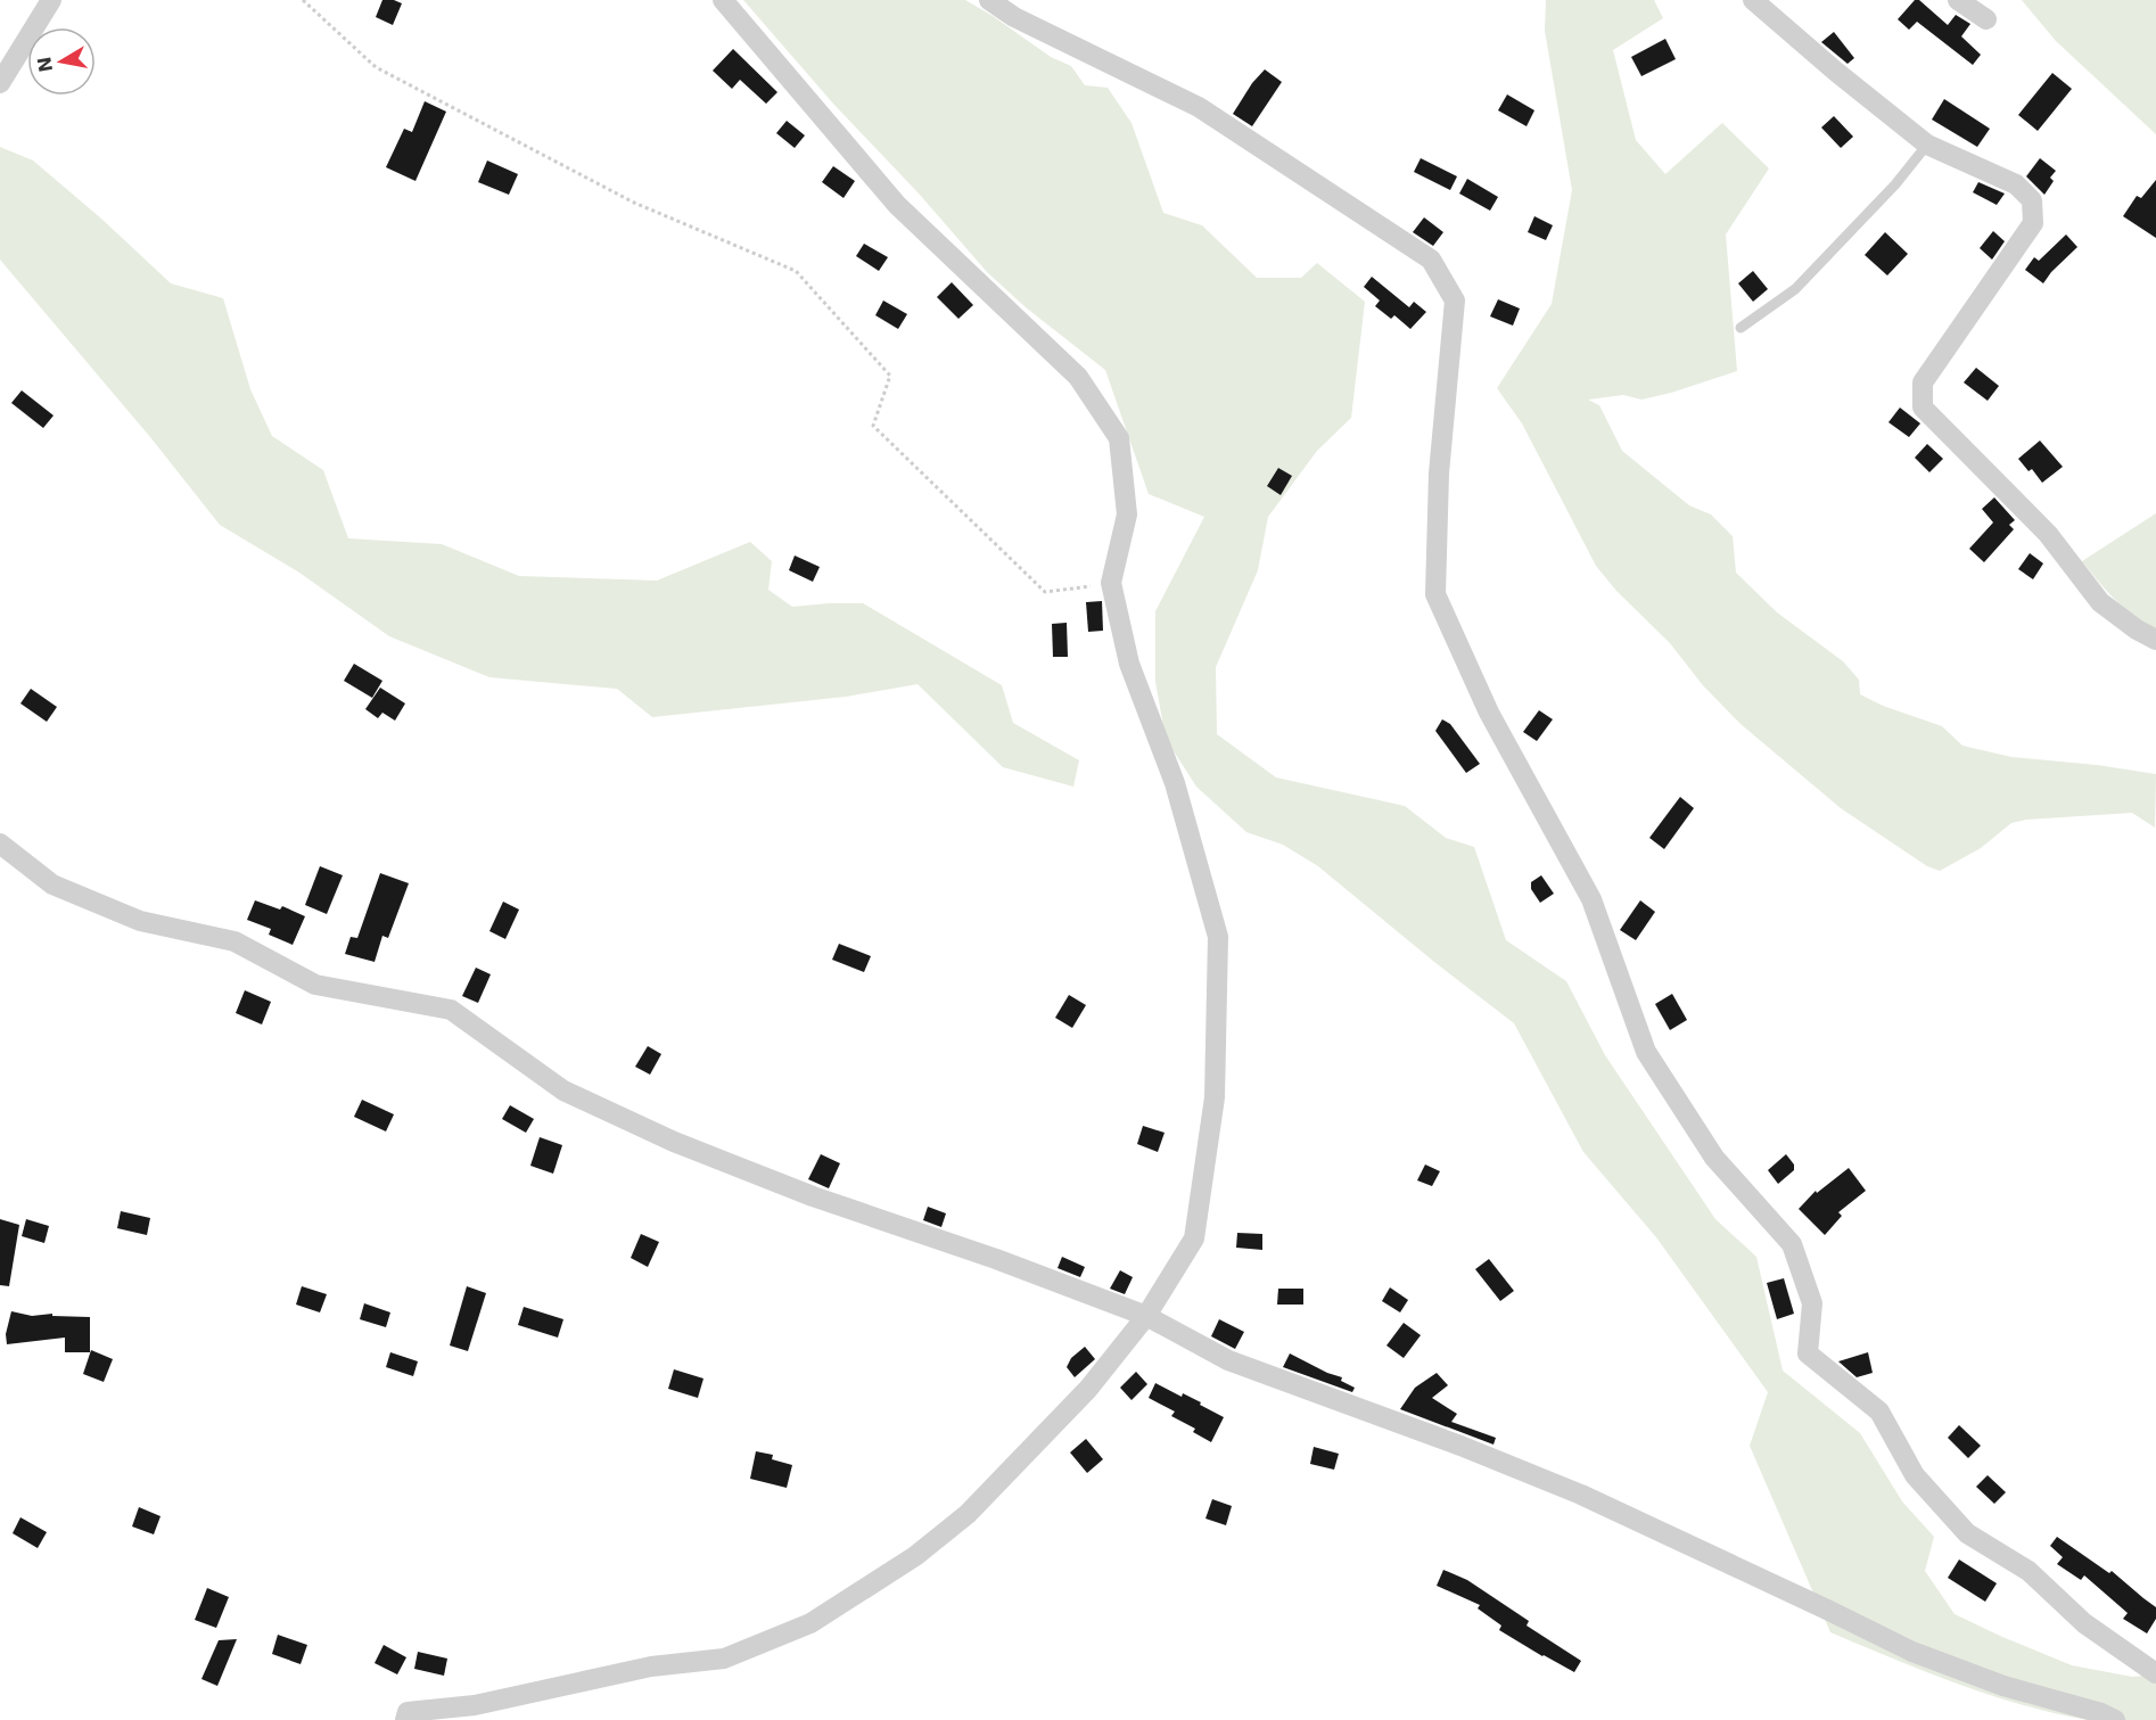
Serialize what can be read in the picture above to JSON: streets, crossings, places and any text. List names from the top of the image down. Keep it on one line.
{"north":"left"}
